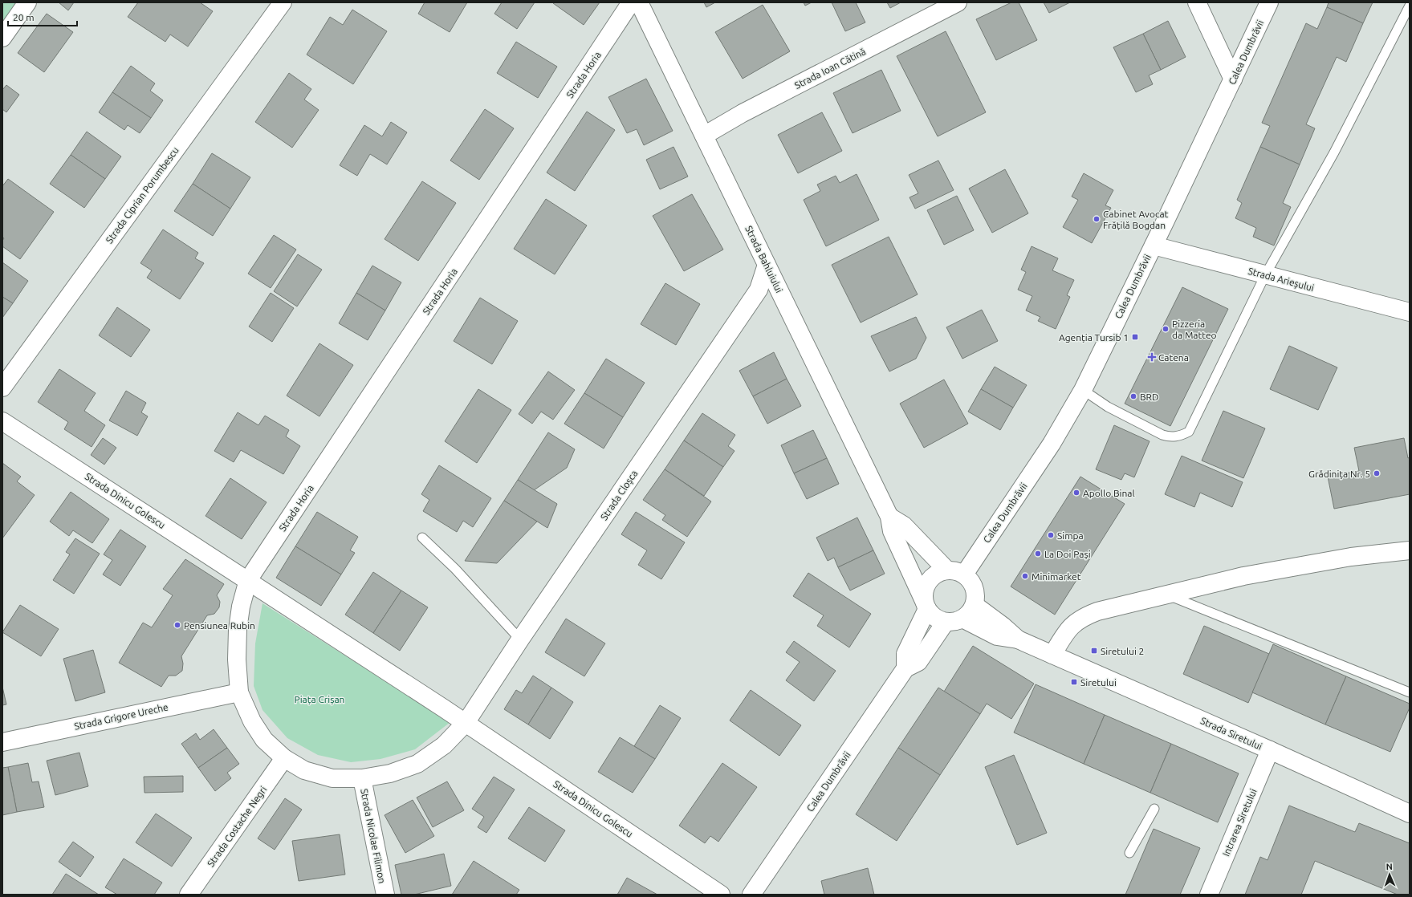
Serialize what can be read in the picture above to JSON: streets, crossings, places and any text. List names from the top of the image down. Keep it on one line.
{"streets":{"street":["Calea Dumbrăvii","Strada Ioan Cătină","Strada Horia","Strada Ciprian Porumbescu","Strada Bahluiului","Strada Arieșului","Strada Cloșca","Strada Dinicu Golescu","Strada Grigore Ureche","Strada Siretului","Intrarea Siretului","Strada Costache Negri","Strada Nicolae Filimon"]},"crossings":[["Calea Dumbrăvii","Strada Bahluiului"],["Calea Dumbrăvii","Strada Arieșului"],["Calea Dumbrăvii","Strada Siretului"],["Strada Ioan Cătină","Strada Bahluiului"],["Strada Horia","Strada Dinicu Golescu"],["Strada Bahluiului","Strada Cloșca"],["Strada Bahluiului","Strada Siretului"],["Strada Cloșca","Strada Dinicu Golescu"],["Strada Siretului","Intrarea Siretului"]],"parks":["Piața Crișan"],"places":{"other":["Cabinet Avocat Frățilă Bogdan","Pizzeria da Matteo","BRD","Grădinița Nr. 5","Apollo Binal","Simpa","La Doi Pași","Minimarket","Pensiunea Rubin"],"transit":["Agenția Tursib 1","Siretului 2","Siretului"],"health":["Catena"]},"scale_bar":"20 m","north":"top"}
